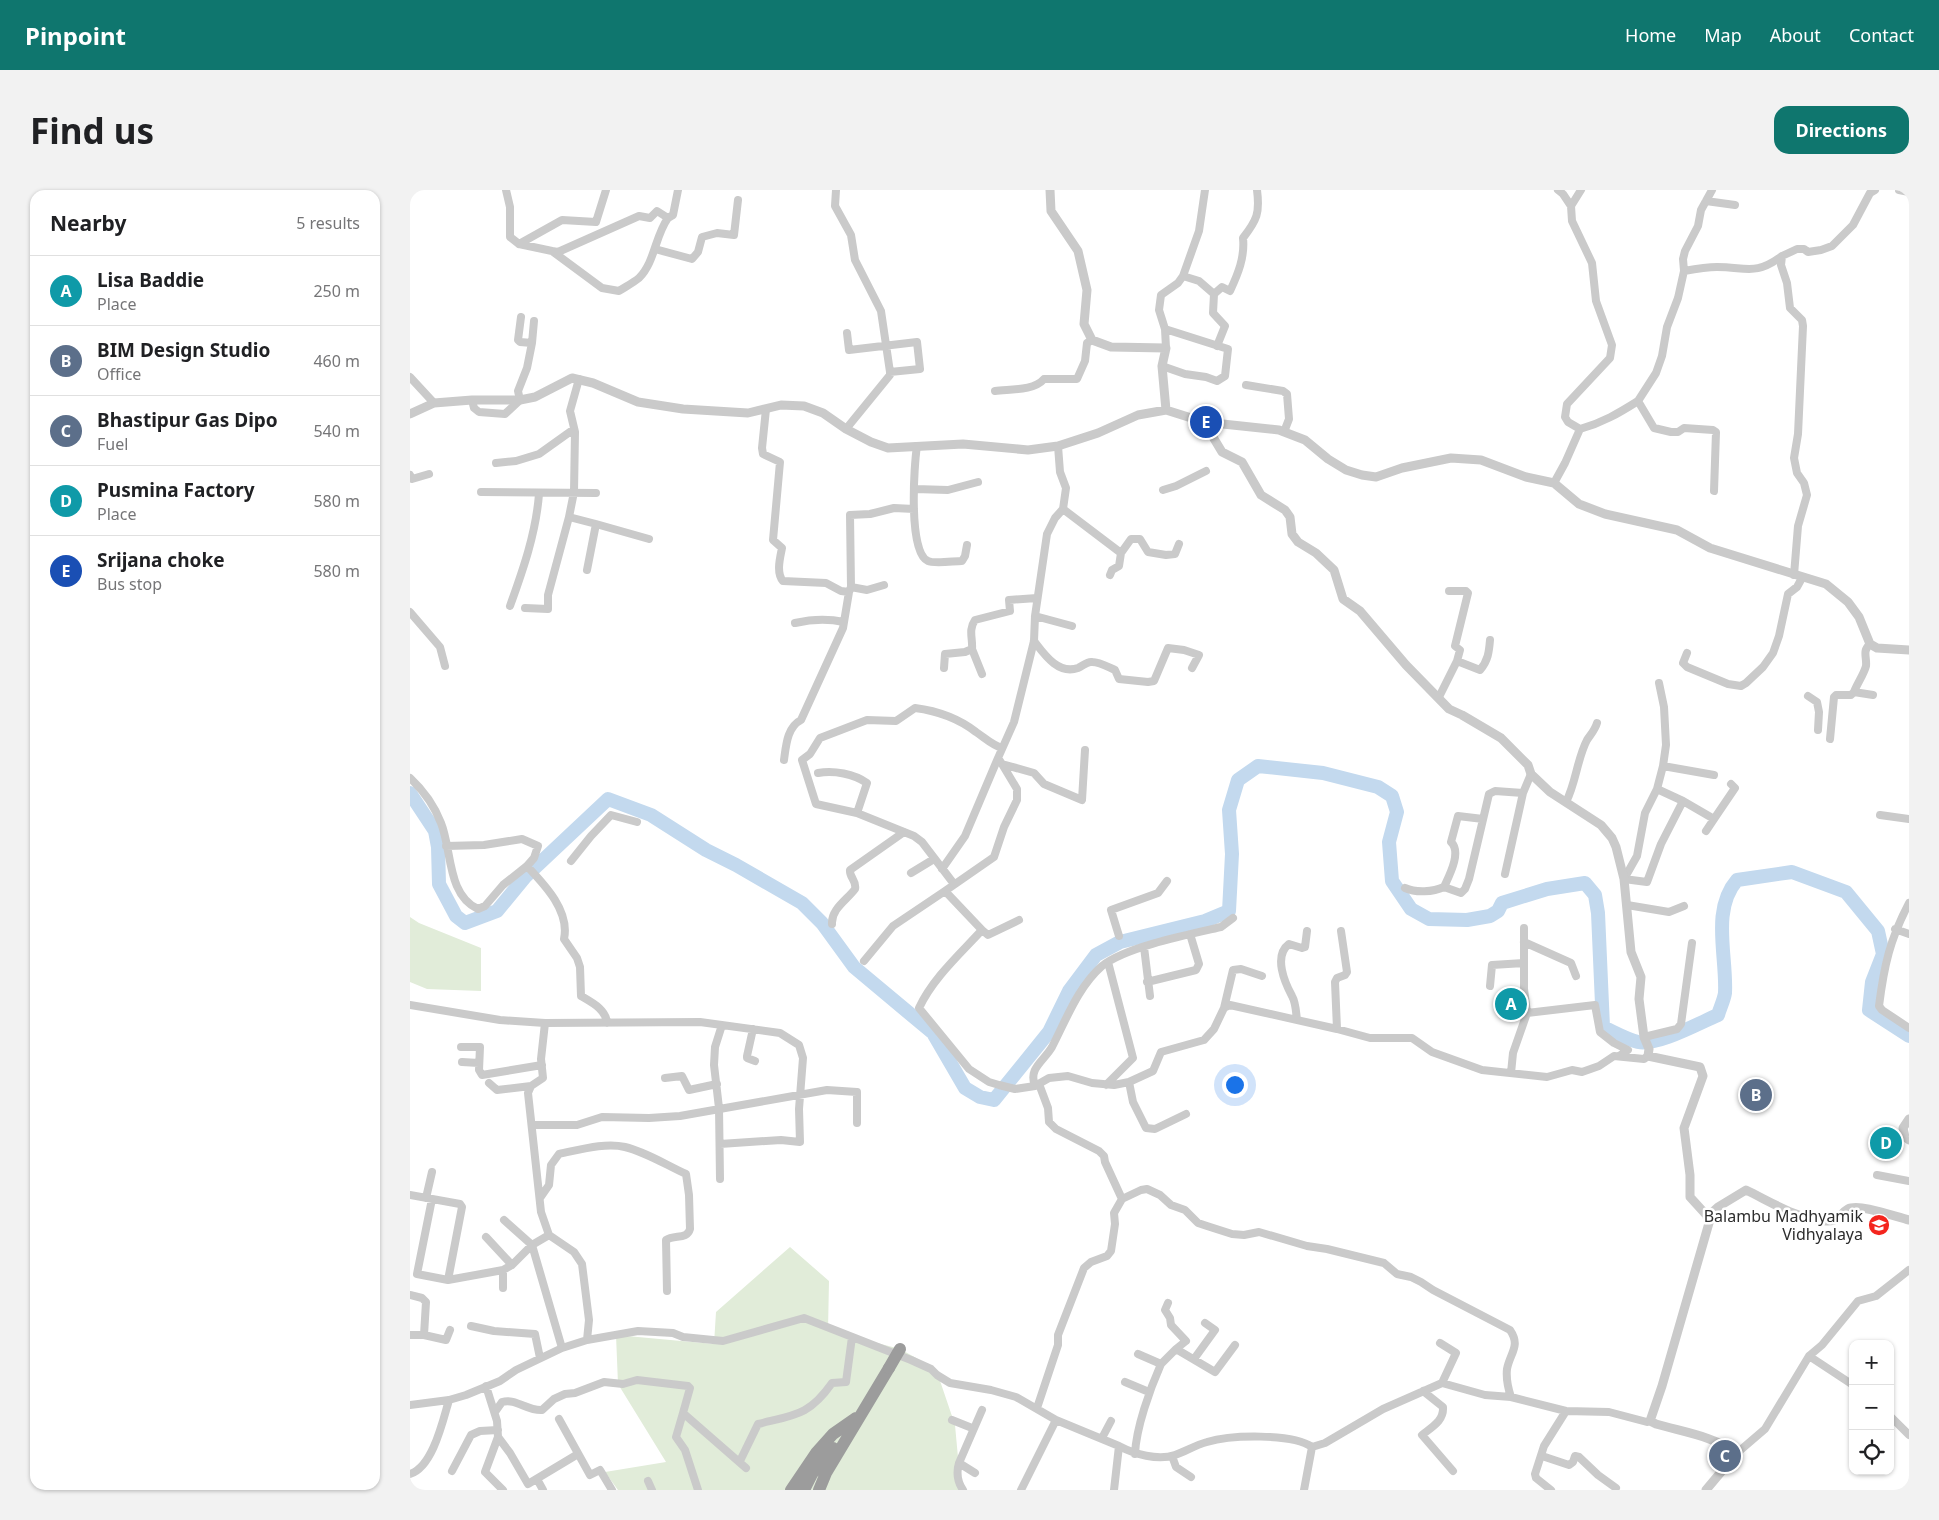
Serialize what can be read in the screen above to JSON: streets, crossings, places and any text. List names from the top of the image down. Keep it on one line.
{"places":{"school or university":["Balambu Madhyamik Vidhyalaya"]},"page":{"header":"Pinpoint","nav":["Home","Map","About","Contact"],"buttons":"Directions","title":"Find us","heading":["Nearby","5 results"],"list":[{"mark":"A","name":"Lisa Baddie","note":"Place","value":"250 m"},{"mark":"B","name":"BIM Design Studio","note":"Office","value":"460 m"},{"mark":"C","name":"Bhastipur Gas Dipo","note":"Fuel","value":"540 m"},{"mark":"D","name":"Pusmina Factory","note":"Place","value":"580 m"},{"mark":"E","name":"Srijana choke","note":"Bus stop","value":"580 m"}],"pins":["E","A","B","D","C"],"map_buttons":["+","−"]}}
